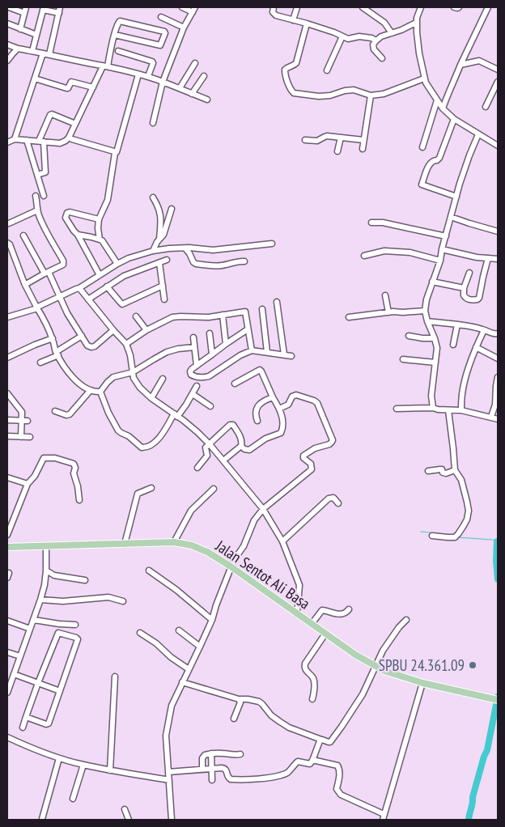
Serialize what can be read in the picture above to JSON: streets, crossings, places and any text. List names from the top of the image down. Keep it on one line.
{"streets":{"main road":["Jalan Sentot Ali Basa"]},"places":["SPBU 24.361.09"]}
